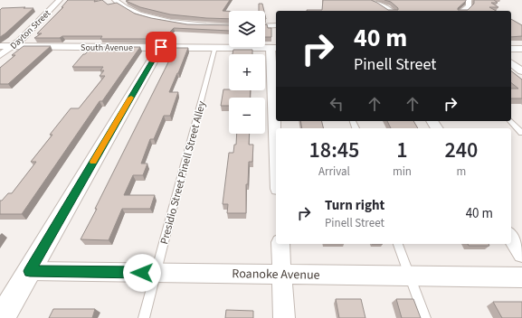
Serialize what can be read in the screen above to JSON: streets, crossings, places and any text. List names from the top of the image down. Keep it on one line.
{"streets":{"street":["Dayton Street","South Avenue","Roanoke Avenue"],"lane":["Presidio Street Pinell Street Alley"]},"crossings":[["Dayton Street","South Avenue"],["South Avenue","Presidio Street Pinell Street Alley"],["Presidio Street Pinell Street Alley","Roanoke Avenue"]],"page":{"map_buttons":["+","−"],"turn":["40 m","Pinell Street"],"eta":["18:45","Arrival","1","min","240","m"],"list":[{"name":"Turn right","note":"Pinell Street","value":"40 m"}]}}
